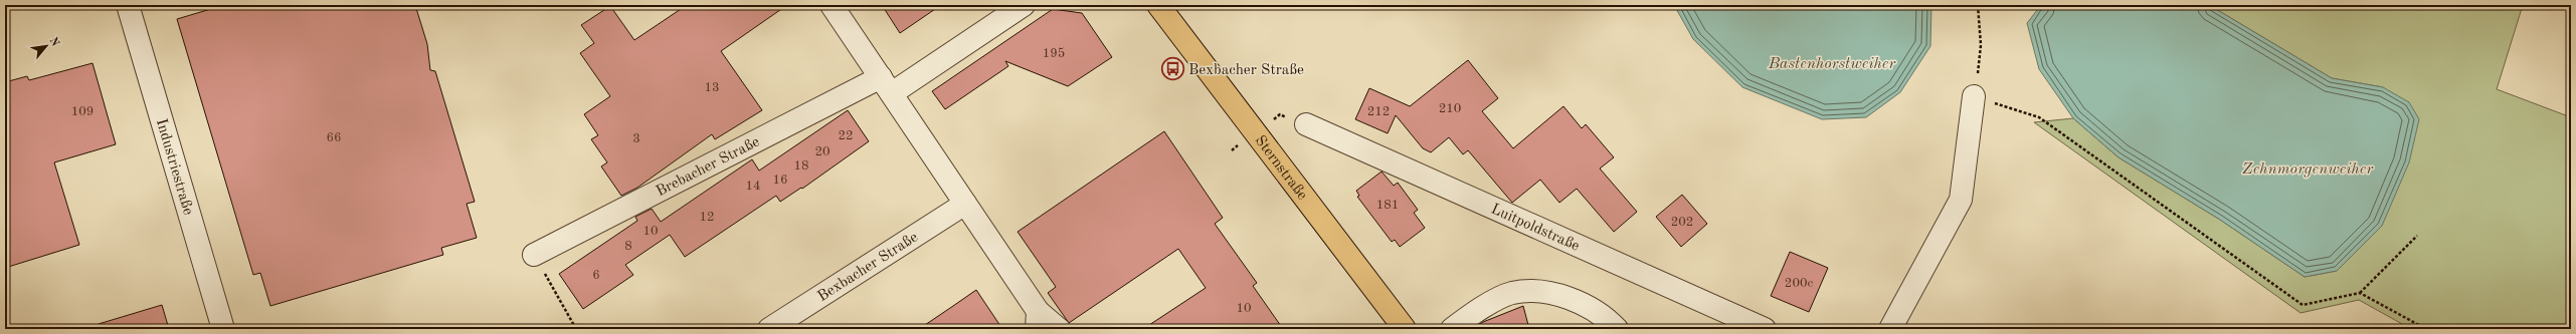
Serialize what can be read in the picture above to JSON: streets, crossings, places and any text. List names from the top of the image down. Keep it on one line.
{"streets":{"main road":["Sternstraße"],"street":["Brebacher Straße","Industriestraße","Luitpoldstraße","Bexbacher Straße"]},"water":["Bastenhorstweiher","Zehnmorgenweiher"],"places":{"bus stop":["Bexbacher Straße"]},"house_numbers":["195","13","210","109","212","22","66","3","20","18","16","14","181","12","202","10","8","6","200c","10"],"north":"top right"}
